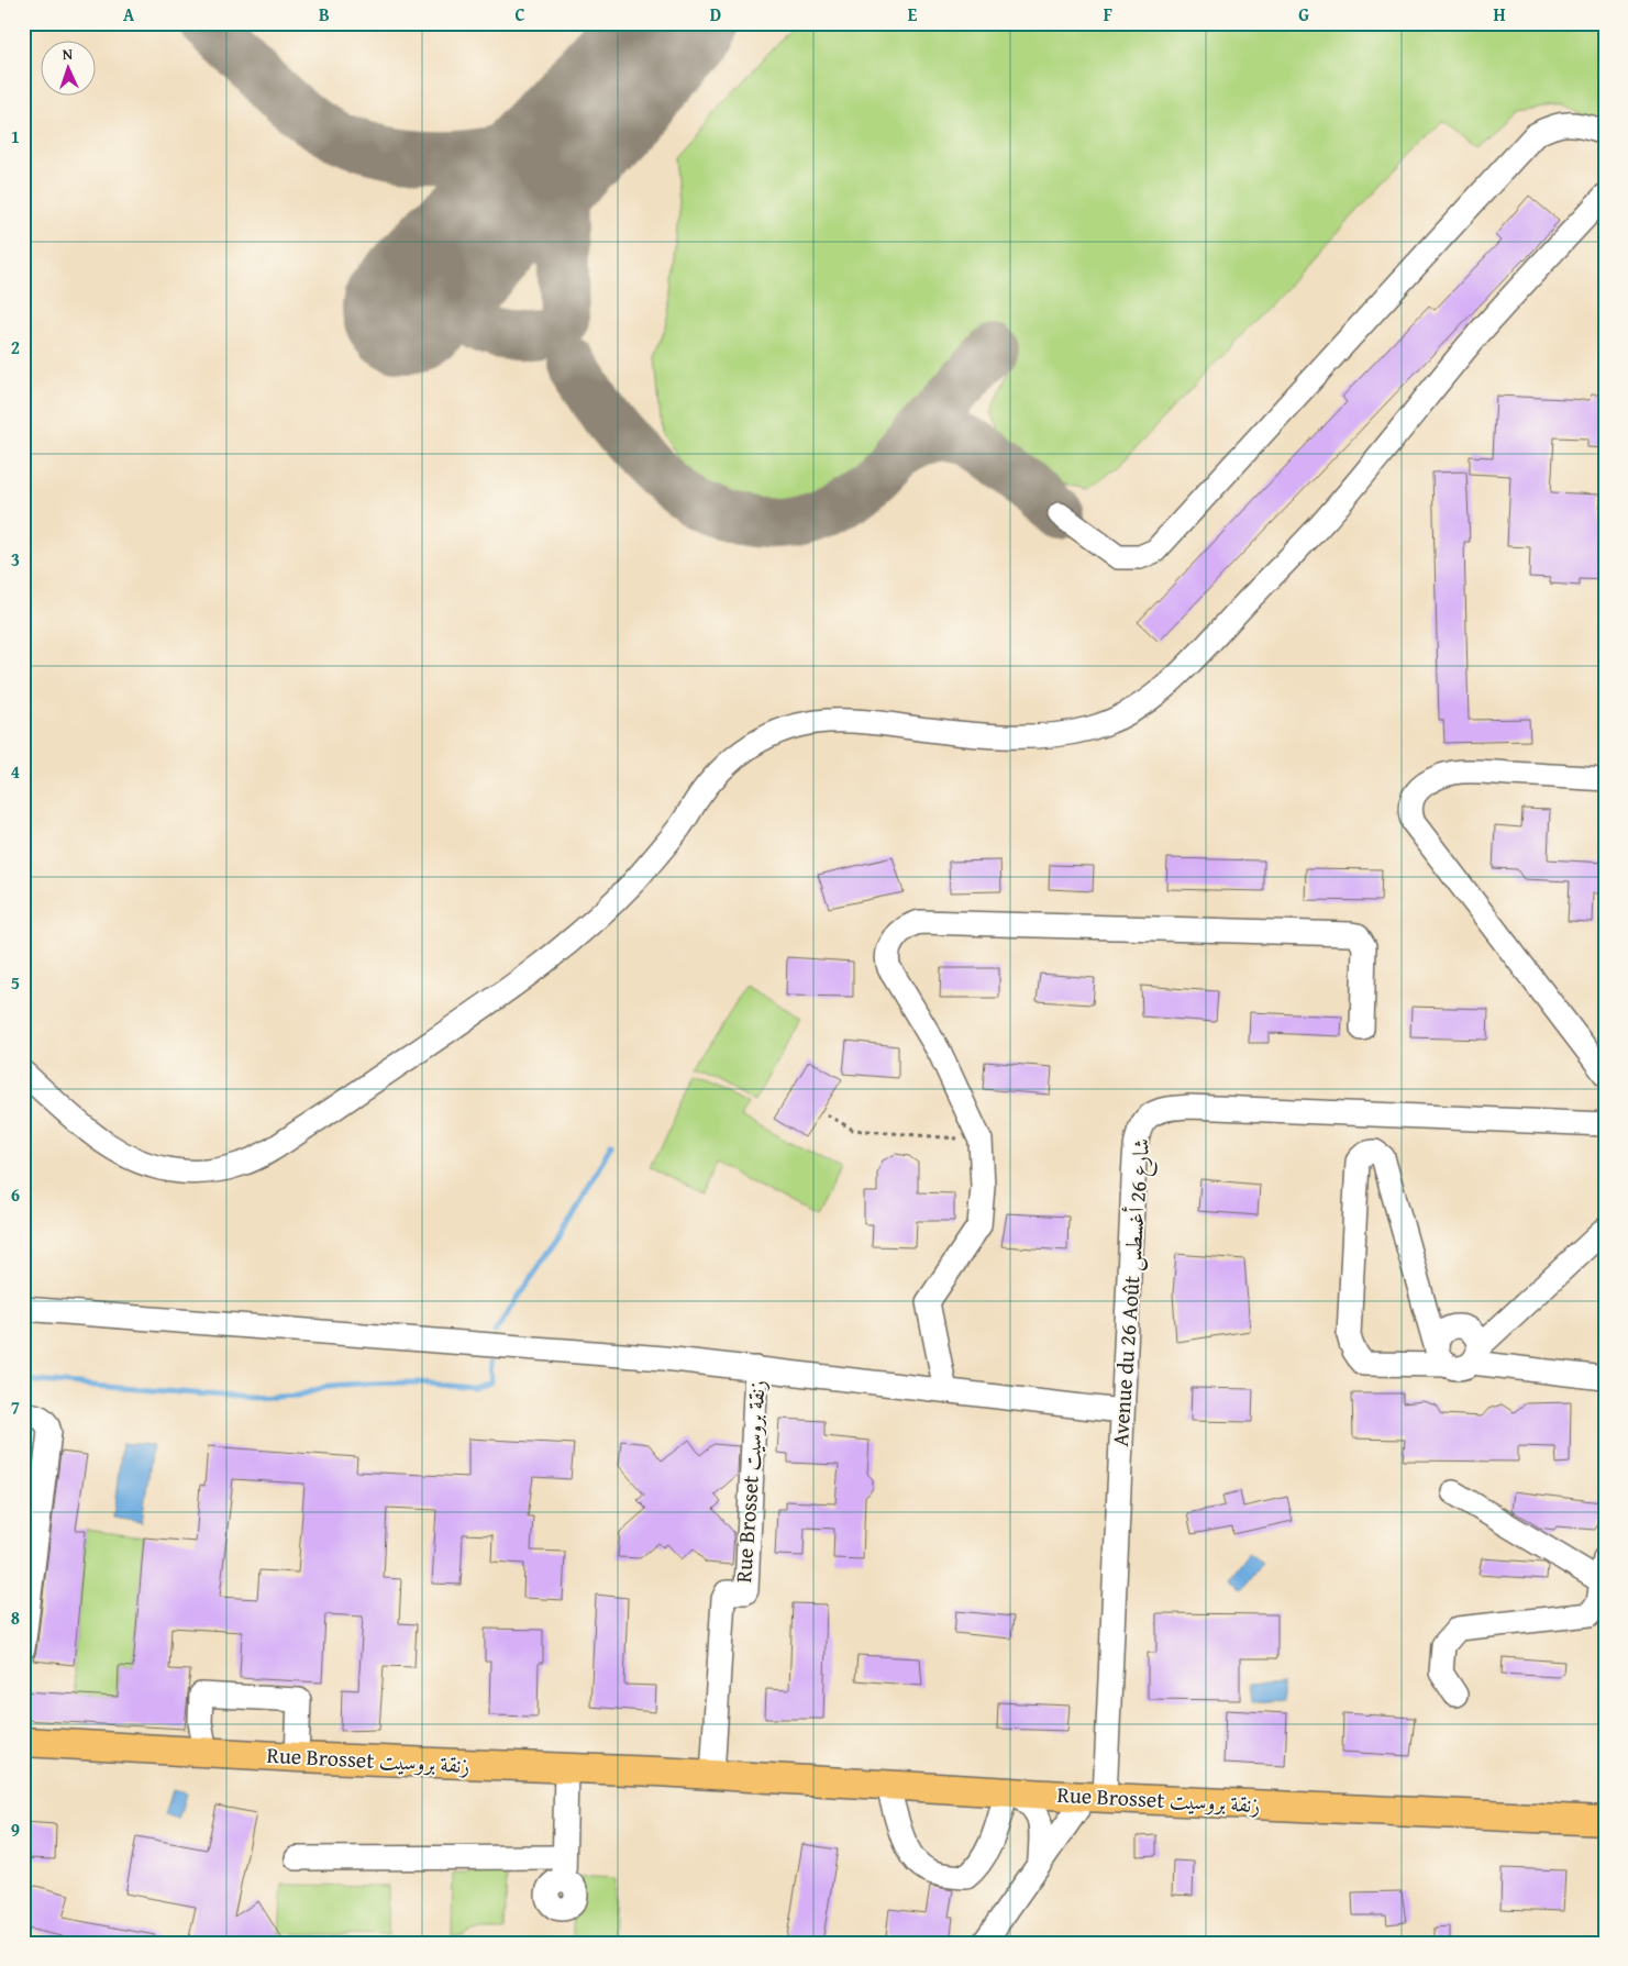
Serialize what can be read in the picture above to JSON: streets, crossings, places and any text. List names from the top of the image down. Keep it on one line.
{"streets":{"main road":["Rue Brosset زنقة بروسيت"],"street":["Avenue du 26 Août شارع 26 أغسطس"]},"crossings":[["Avenue du 26 Août شارع 26 أغسطس","Rue Brosset زنقة بروسيت"]],"north":"top","grid":{"columns":["A","B","C","D","E","F","G","H"],"rows":["1","2","3","4","5","6","7","8","9"]}}
